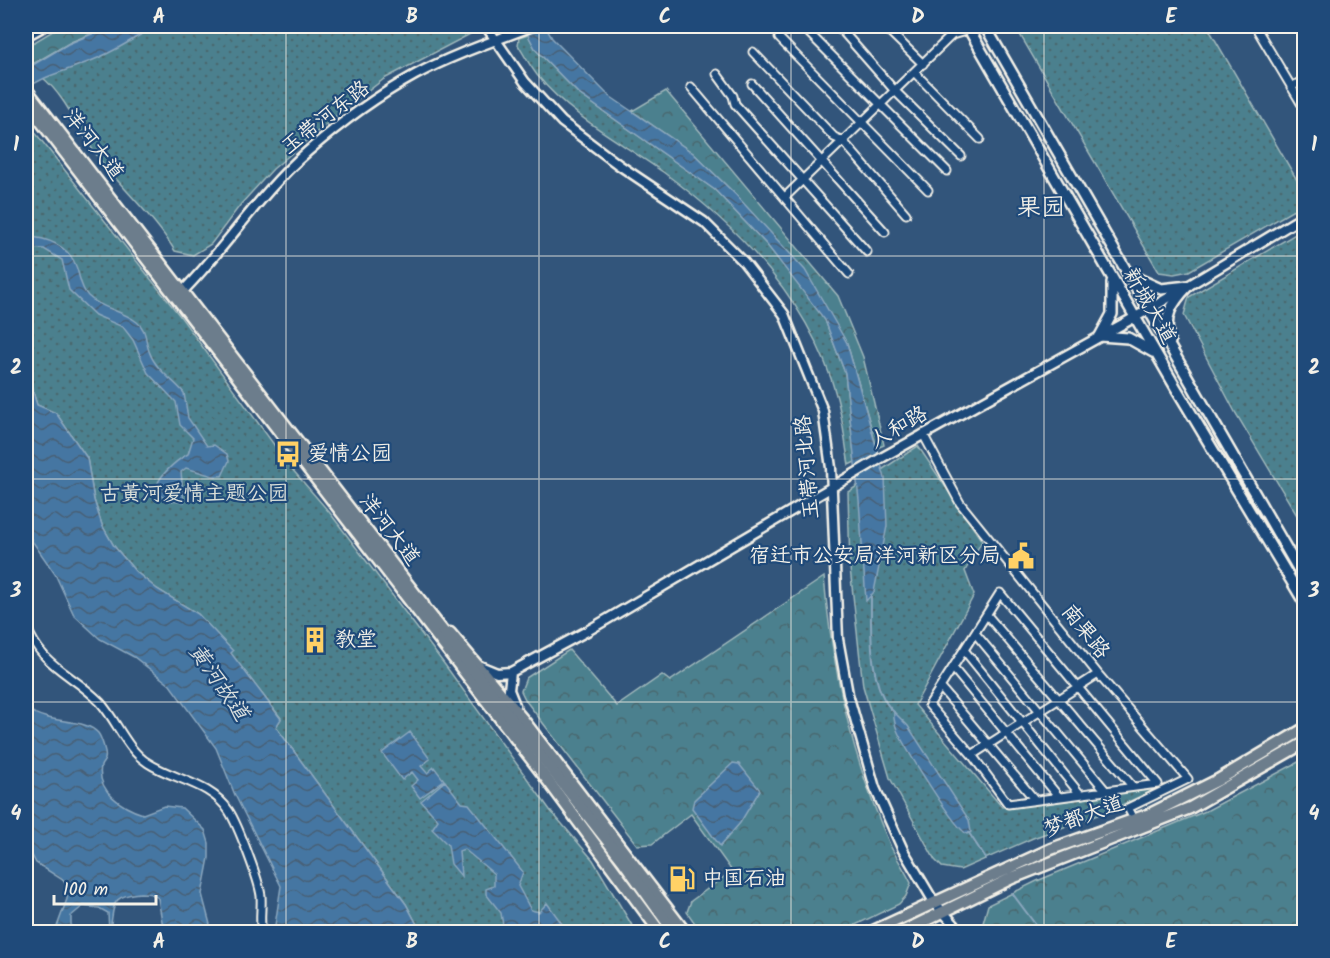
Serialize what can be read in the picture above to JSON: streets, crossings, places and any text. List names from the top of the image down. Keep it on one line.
{"streets":{"main road":["洋河大道","新城大道","梦都大道"],"street":["玉带河东路","人和路","玉带河北路","南果路"]},"crossings":[["玉带河东路","洋河大道"],["玉带河东路","玉带河北路"],["新城大道","人和路"],["人和路","玉带河北路"],["人和路","南果路"],["玉带河北路","梦都大道"],["南果路","梦都大道"]],"districts":["果园"],"water":["黄河故道"],"parks":["古黄河爱情主题公园"],"places":{"bus stop":["爱情公园"],"public building":["宿迁市公安局洋河新区分局"],"building":["教堂"],"fuel station":["中国石油"]},"scale_bar":"100 m","grid":{"columns":["A","B","C","D","E"],"rows":["1","2","3","4"]}}
